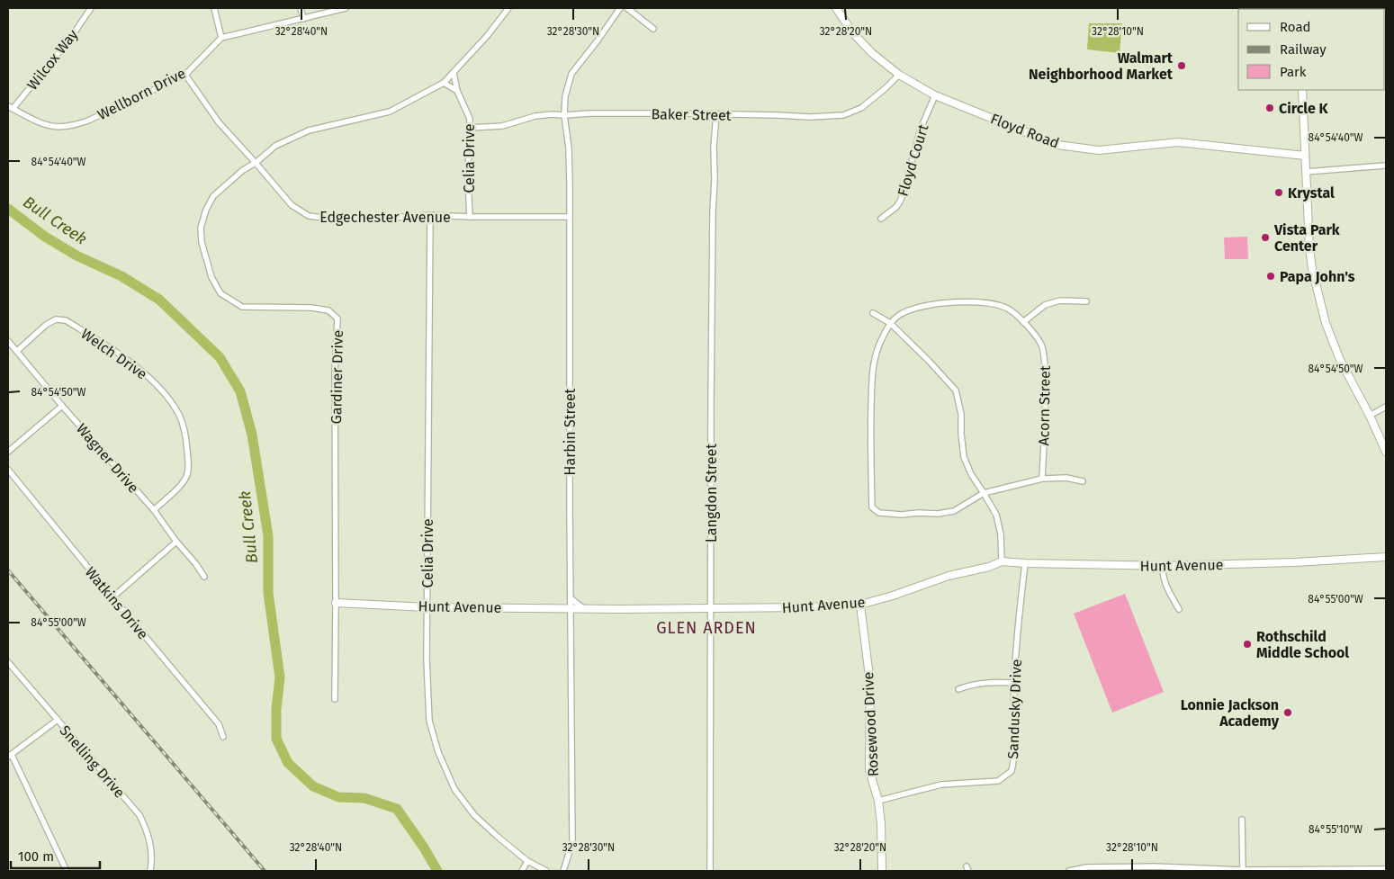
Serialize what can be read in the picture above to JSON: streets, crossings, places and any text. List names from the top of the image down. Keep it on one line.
{"streets":{"street":["Wilcox Way","Wellborn Drive","Baker Street","Floyd Road","Celia Drive","Floyd Court","Edgechester Avenue","Welch Drive","Gardiner Drive","Acorn Street","Harbin Street","Wagner Drive","Langdon Street","Hunt Avenue","Watkins Drive","Sandusky Drive","Rosewood Drive","Snelling Drive"]},"crossings":[["Wilcox Way","Wellborn Drive"],["Wellborn Drive","Edgechester Avenue"],["Baker Street","Floyd Road"],["Baker Street","Celia Drive"],["Baker Street","Harbin Street"],["Baker Street","Langdon Street"],["Floyd Road","Floyd Court"],["Celia Drive","Edgechester Avenue"],["Celia Drive","Gardiner Drive"],["Celia Drive","Hunt Avenue"],["Edgechester Avenue","Gardiner Drive"],["Edgechester Avenue","Harbin Street"],["Welch Drive","Wagner Drive"],["Gardiner Drive","Hunt Avenue"],["Harbin Street","Hunt Avenue"],["Langdon Street","Hunt Avenue"],["Hunt Avenue","Sandusky Drive"],["Hunt Avenue","Rosewood Drive"],["Sandusky Drive","Rosewood Drive"]],"districts":["GLEN ARDEN"],"water":["Bull Creek"],"places":["Walmart Neighborhood Market","Circle K","Krystal","Vista Park Center","Papa John's","Rothschild Middle School","Lonnie Jackson Academy"],"legend":["Road","Railway","Park"],"scale_bar":"100 m","coordinates":["32°28'40\"N","32°28'30\"N","32°28'20\"N","32°28'10\"N","84°54'40\"W","84°54'50\"W","84°55'00\"W","84°55'10\"W"]}
